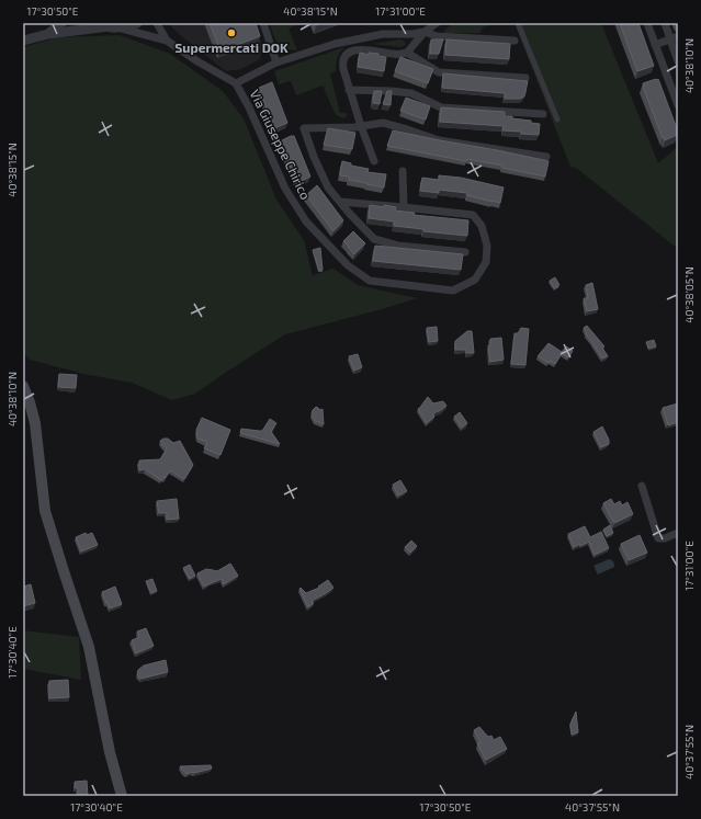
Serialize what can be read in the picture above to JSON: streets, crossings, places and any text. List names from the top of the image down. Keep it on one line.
{"streets":{"street":["Via Giuseppe Chirico"]},"places":["Supermercati DOK"],"coordinates":["17°30'50\"E","40°38'15\"N","17°31'00\"E","40°38'10\"N","40°38'05\"N","17°30'40\"E","40°37'55\"N"]}
